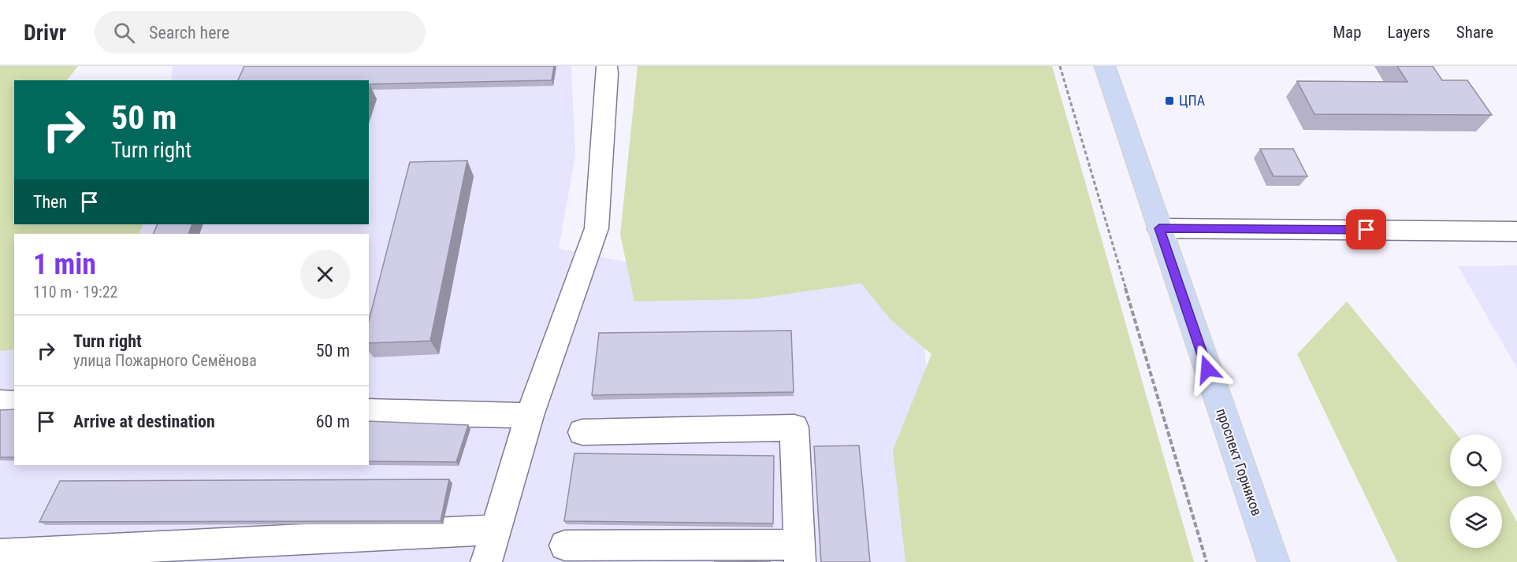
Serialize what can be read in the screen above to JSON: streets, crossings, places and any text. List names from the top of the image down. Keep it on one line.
{"streets":{"main road":["проспект Горняков"]},"places":{"transit":["ЦПА"]},"page":{"header":"Drivr","search":"Search here","nav":["Map","Layers","Share"],"turn":["50 m","Turn right"],"then":"Then","heading":["1 min","110 m · 19:22"],"list":[{"name":"Turn right","note":"улица Пожарного Семёнова","value":"50 m"},{"name":"Arrive at destination","value":"60 m"}]}}
